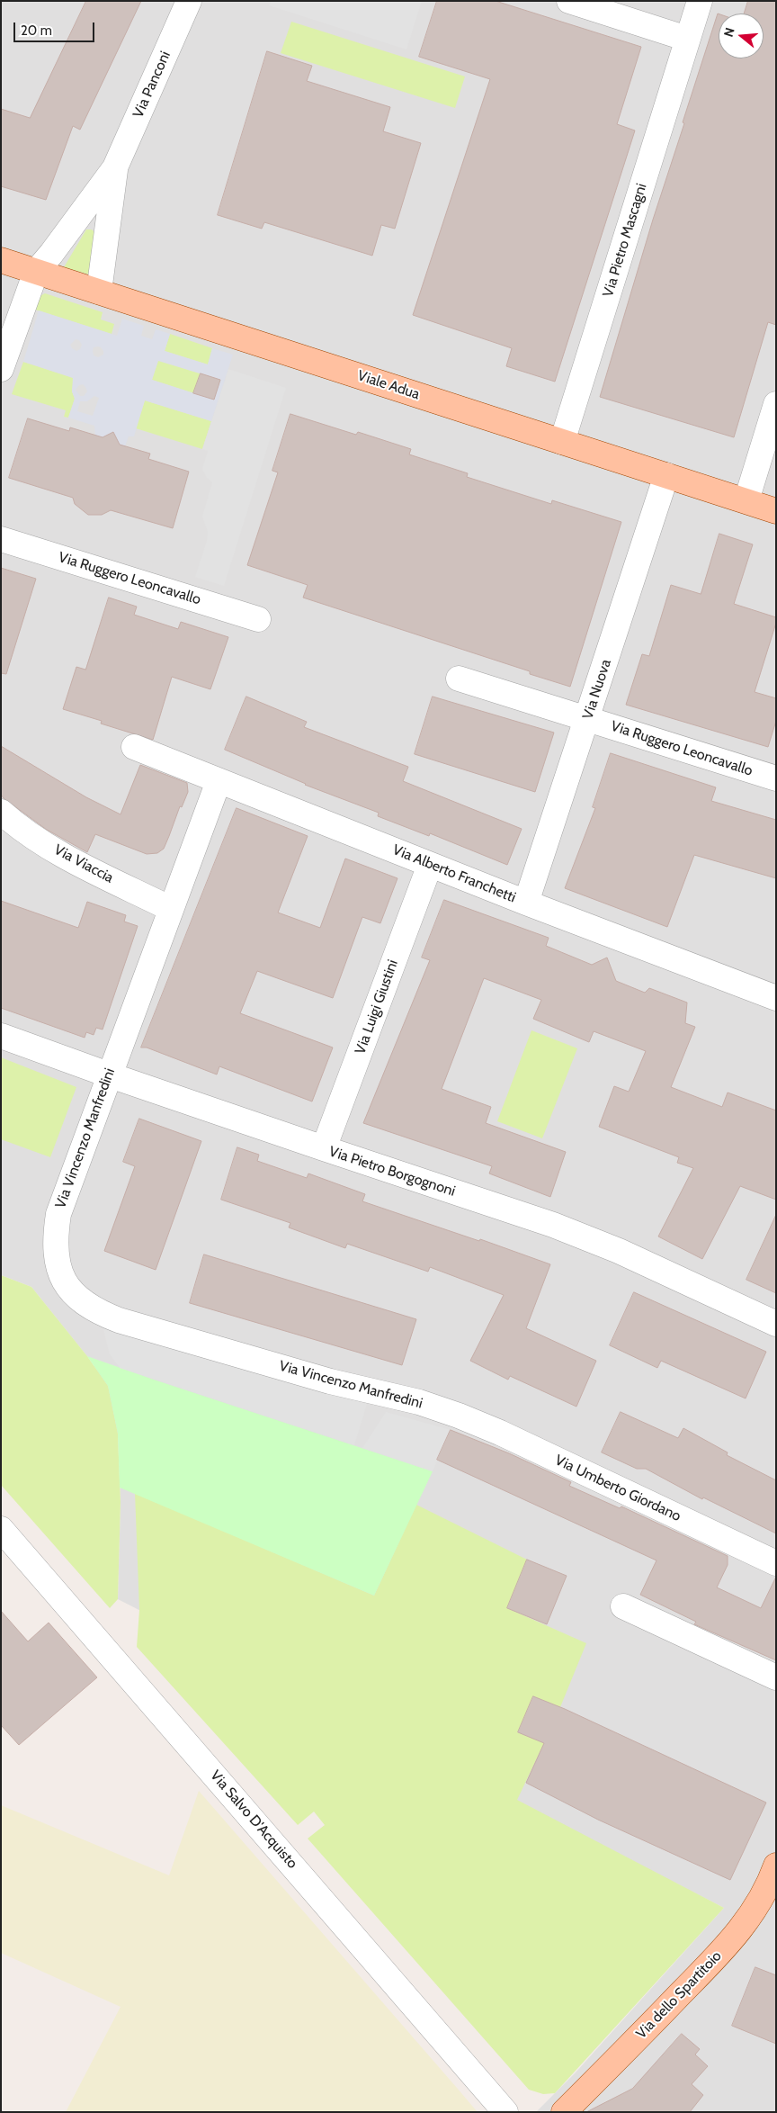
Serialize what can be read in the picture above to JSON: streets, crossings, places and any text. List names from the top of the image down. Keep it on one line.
{"streets":{"main road":["Viale Adua","Via dello Spartitoio"],"street":["Via Panconi","Via Pietro Mascagni","Via Ruggero Leoncavallo","Via Nuova","Via Viaccia","Via Alberto Franchetti","Via Luigi Giustini","Via Vincenzo Manfredini","Via Pietro Borgognoni","Via Umberto Giordano","Via Salvo D'Acquisto"]},"crossings":[["Via Panconi","Viale Adua"],["Via Pietro Mascagni","Viale Adua"],["Viale Adua","Via Nuova"],["Via Ruggero Leoncavallo","Via Nuova"],["Via Nuova","Via Alberto Franchetti"],["Via Viaccia","Via Vincenzo Manfredini"],["Via Alberto Franchetti","Via Luigi Giustini"],["Via Alberto Franchetti","Via Vincenzo Manfredini"],["Via Luigi Giustini","Via Pietro Borgognoni"],["Via Vincenzo Manfredini","Via Pietro Borgognoni"],["Via Vincenzo Manfredini","Via Umberto Giordano"]],"scale_bar":"20 m","north":"left"}
